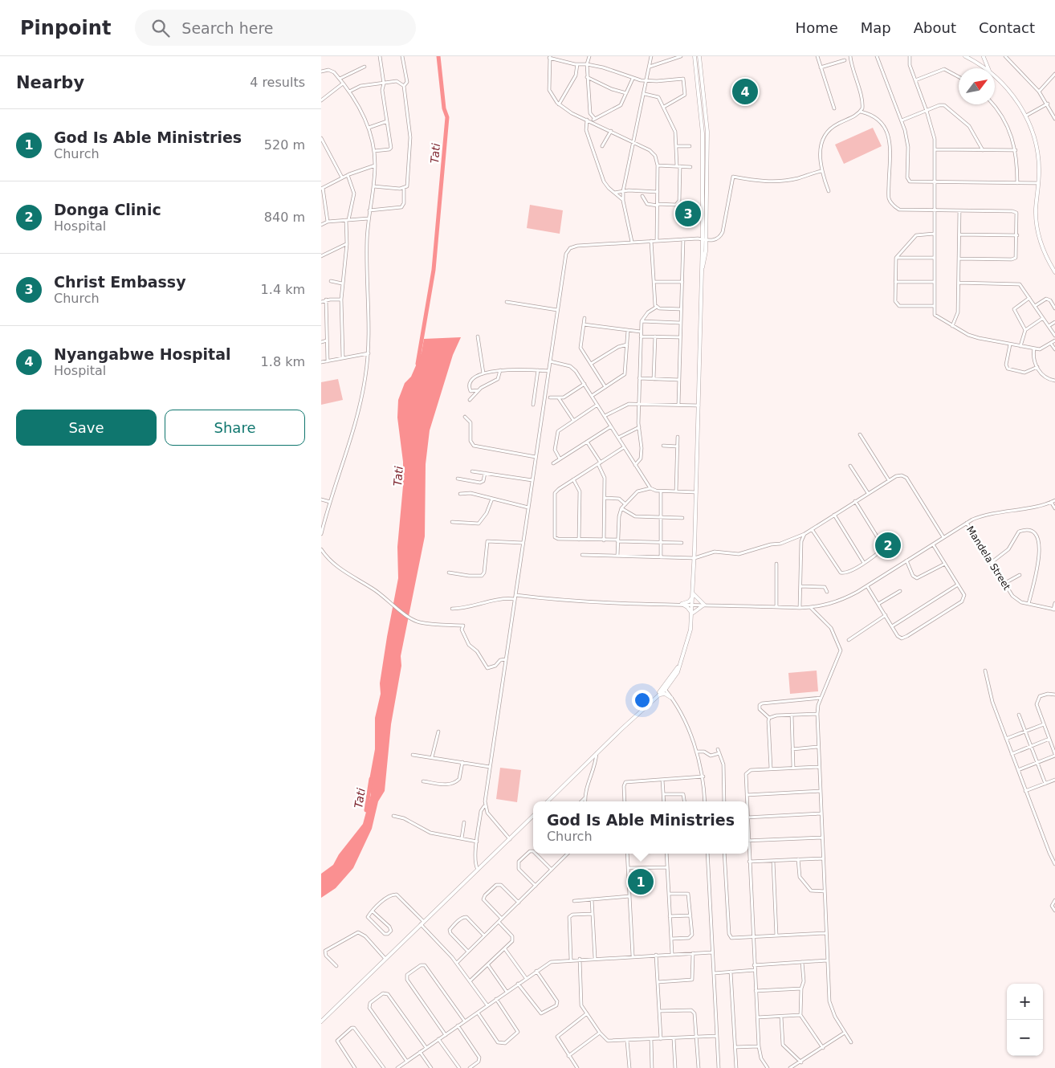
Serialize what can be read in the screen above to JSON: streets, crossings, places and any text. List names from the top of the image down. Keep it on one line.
{"streets":{"street":["Mandela Street"]},"water":["Tati"],"north":"top right","page":{"header":"Pinpoint","search":"Search here","nav":["Home","Map","About","Contact"],"heading":["Nearby","4 results"],"pins":["4","3","2","1"],"list":[{"mark":"1","name":"God Is Able Ministries","note":"Church","value":"520 m"},{"mark":"2","name":"Donga Clinic","note":"Hospital","value":"840 m"},{"mark":"3","name":"Christ Embassy","note":"Church","value":"1.4 km"},{"mark":"4","name":"Nyangabwe Hospital","note":"Hospital","value":"1.8 km"}],"buttons":["Save","Share"],"popup":["God Is Able Ministries","Church"],"map_buttons":["+","−"]}}
